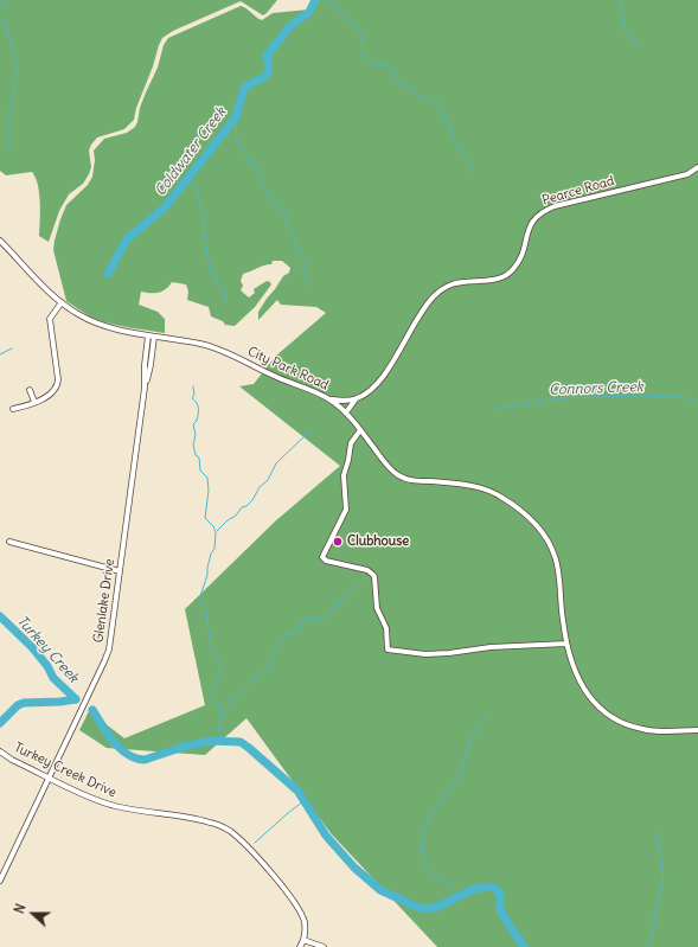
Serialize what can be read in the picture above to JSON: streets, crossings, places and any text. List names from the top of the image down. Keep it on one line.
{"streets":{"street":["Pearce Road","City Park Road","Glenlake Drive","Turkey Creek Drive"]},"crossings":[["Pearce Road","City Park Road"],["City Park Road","Glenlake Drive"],["Glenlake Drive","Turkey Creek Drive"]],"water":["Coldwater Creek","Connors Creek","Turkey Creek"],"places":["Clubhouse"],"north":"left"}
